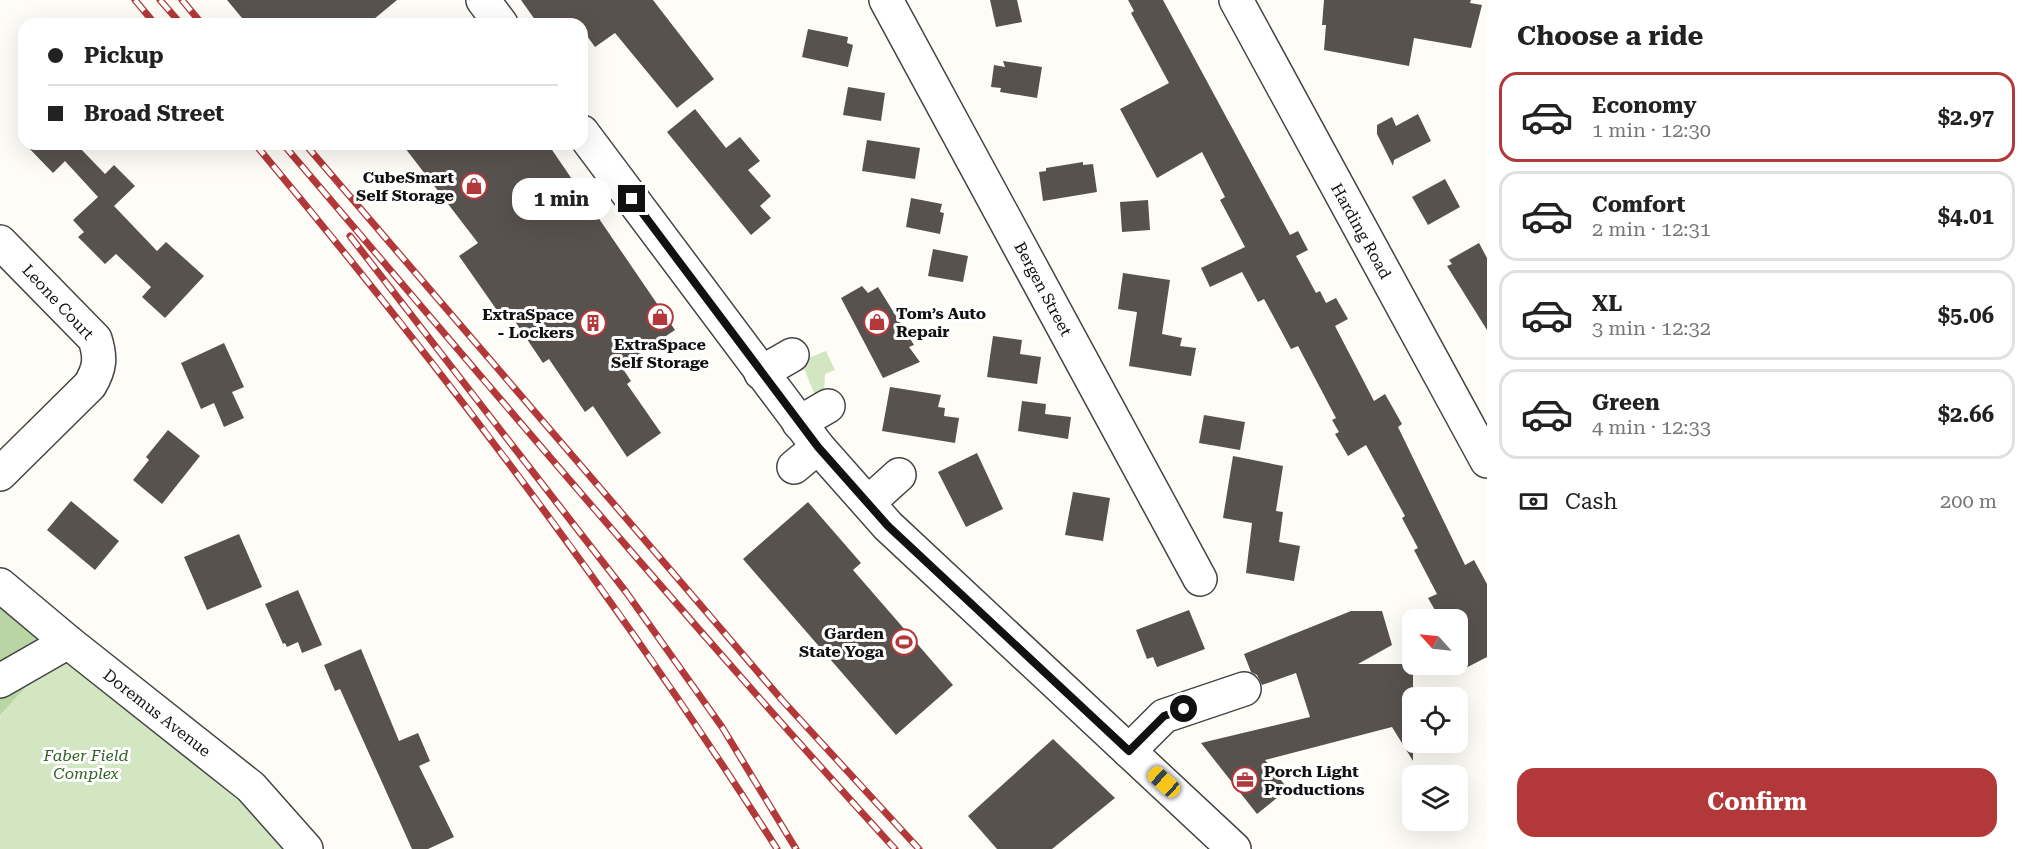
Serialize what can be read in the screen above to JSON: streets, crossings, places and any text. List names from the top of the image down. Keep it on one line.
{"streets":{"street":["Harding Road","Bergen Street","Leone Court","Doremus Avenue"]},"parks":["Faber Field Complex"],"places":{"shop":["CubeSmart Self Storage","ExtraSpace Self Storage","Tom’s Auto Repair"],"building":["ExtraSpace - Lockers"],"sports":["Garden State Yoga"],"office":["Porch Light Productions"]},"north":"top left","page":{"heading":"Choose a ride","banner":["Pickup","Broad Street"],"list":[{"name":"Economy","note":"1 min · 12:30","value":"$2.97"},{"name":"Comfort","note":"2 min · 12:31","value":"$4.01"},{"name":"XL","note":"3 min · 12:32","value":"$5.06"},{"name":"Green","note":"4 min · 12:33","value":"$2.66"}],"bubble":"1 min","pay":["Cash","200 m"],"buttons":"Confirm"}}
